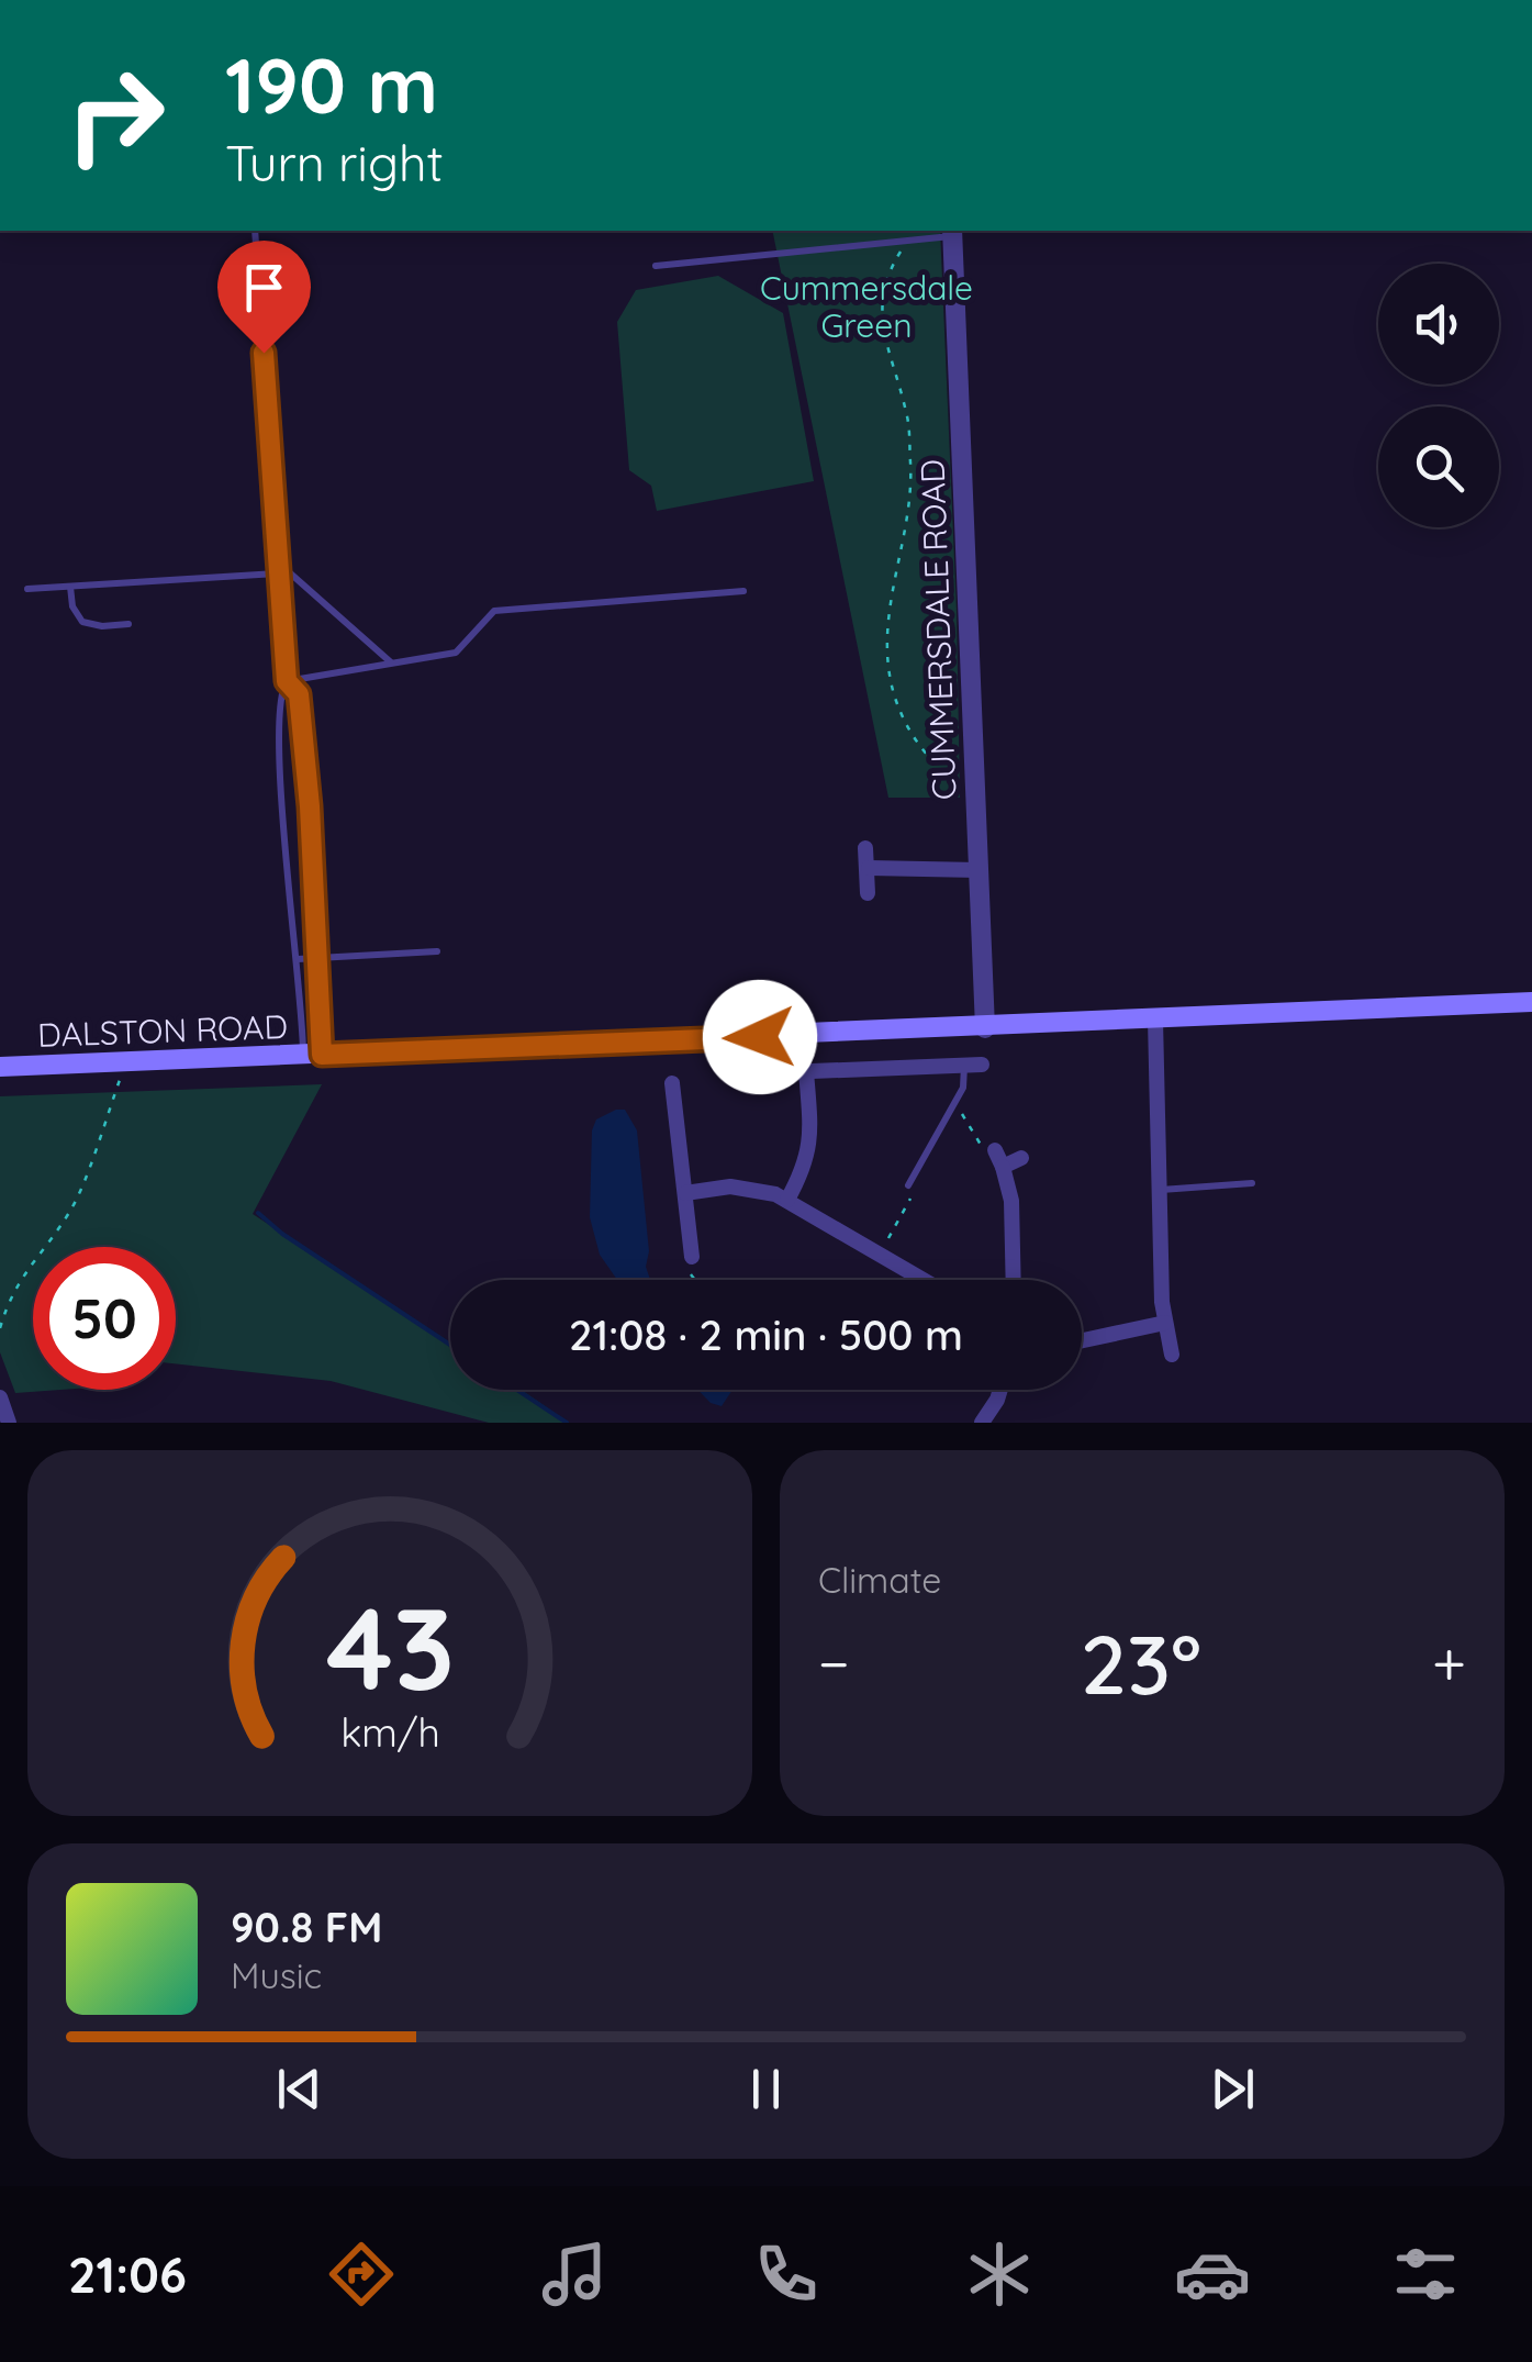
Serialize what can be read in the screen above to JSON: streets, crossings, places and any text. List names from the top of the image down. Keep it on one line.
{"streets":{"main road":["DALSTON ROAD"],"street":["CUMMERSDALE ROAD"]},"crossings":[["CUMMERSDALE ROAD","DALSTON ROAD"]],"parks":["Cummersdale Green"],"page":{"turn":["190 m","Turn right"],"limit":"50","trip":"21:08 · 2 min · 500 m","tile":"Climate","heat":["−","23°","+"],"song":["90.8 FM","Music"],"tabs":"21:06","gauge":["43","km/h"]}}
